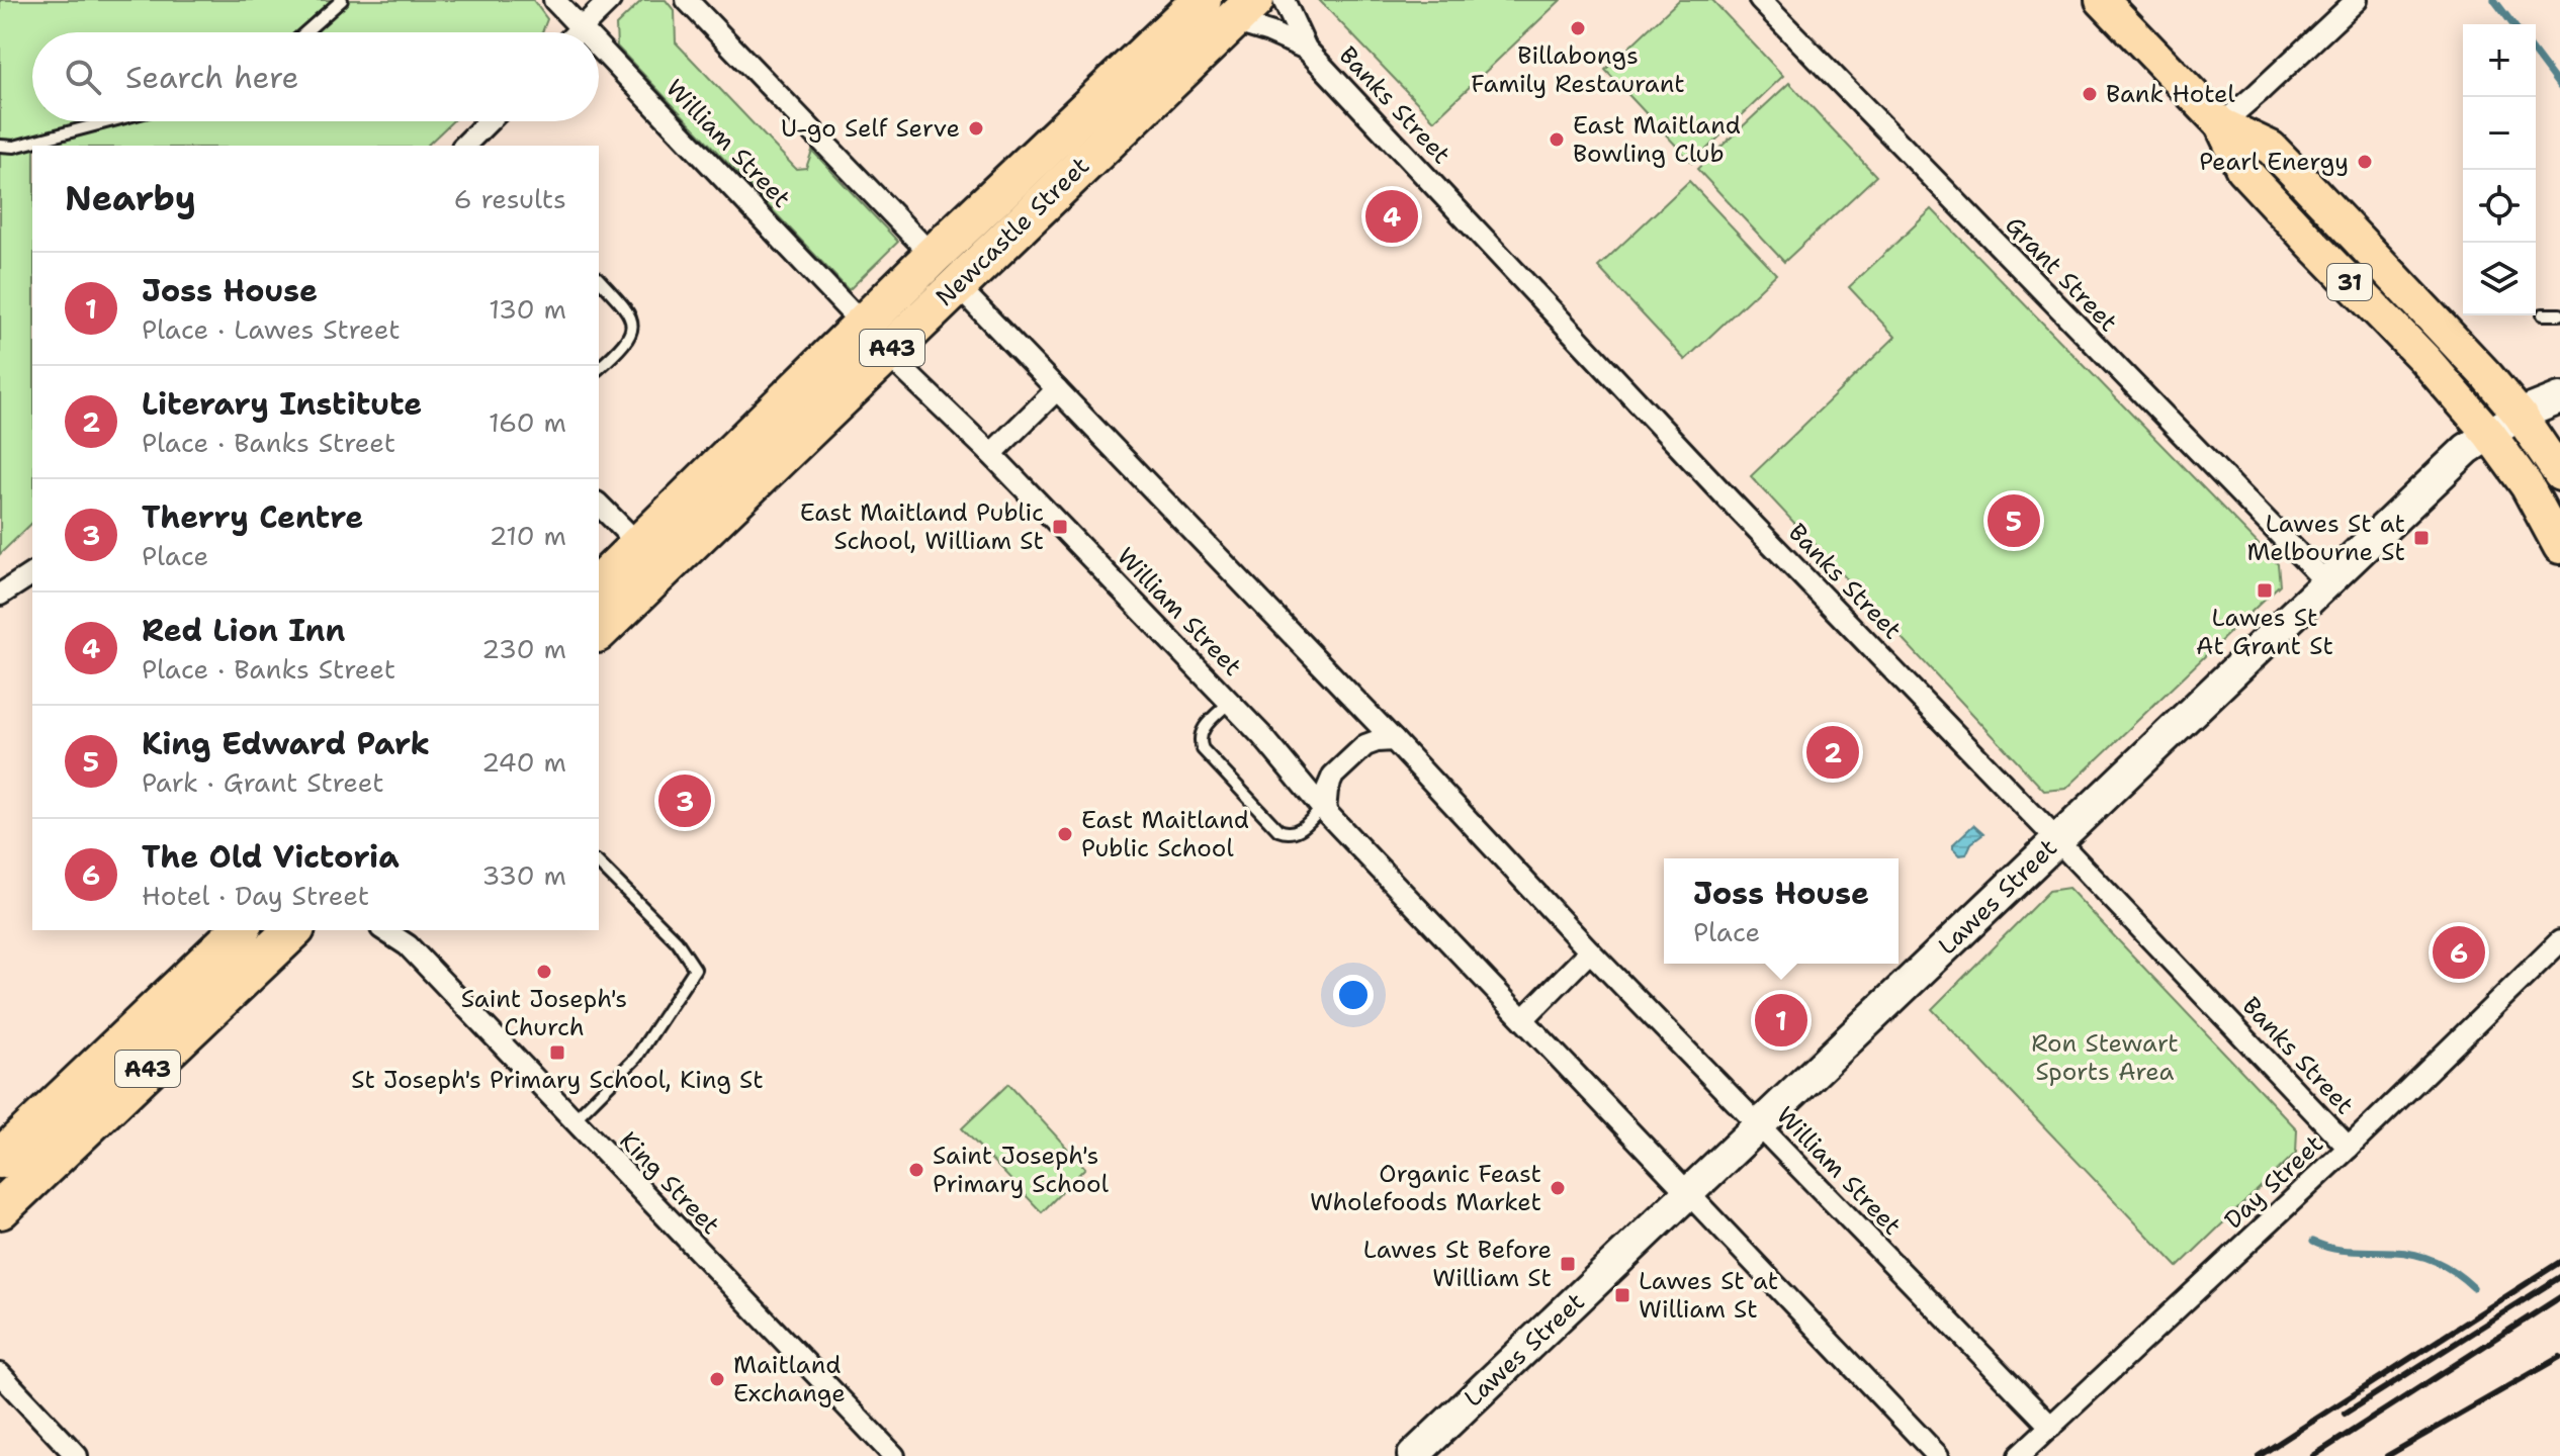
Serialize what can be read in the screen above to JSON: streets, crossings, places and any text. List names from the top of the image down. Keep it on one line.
{"streets":{"highway":["Newcastle Street","A43"],"main road":["31","Lawes Street"],"street":["Banks Street","William Street","Grant Street","Day Street","King Street"]},"crossings":[["Banks Street","Newcastle Street"],["Banks Street","Lawes Street"],["Banks Street","Day Street"],["William Street","Newcastle Street"],["William Street","Lawes Street"],["William Street","Day Street"],["Grant Street","Lawes Street"],["31","Lawes Street"]],"parks":["Ron Stewart Sports Area"],"places":{"other":["Billabongs Family Restaurant","Bank Hotel","U-go Self Serve","East Maitland Bowling Club","Pearl Energy","East Maitland Public School","Saint Joseph's Church","Saint Joseph's Primary School","Organic Feast Wholefoods Market","Maitland Exchange"],"transit":["East Maitland Public School, William St","Lawes St at Melbourne St","Lawes St At Grant St","St Joseph's Primary School, King St","Lawes St Before William St","Lawes St at William St"]},"page":{"map_buttons":["+","−"],"search":"Search here","heading":["Nearby","6 results"],"pins":["4","5","2","3","6","1"],"list":[{"mark":"1","name":"Joss House","note":"Place · Lawes Street","value":"130 m"},{"mark":"2","name":"Literary Institute","note":"Place · Banks Street","value":"160 m"},{"mark":"3","name":"Therry Centre","note":"Place","value":"210 m"},{"mark":"4","name":"Red Lion Inn","note":"Place · Banks Street","value":"230 m"},{"mark":"5","name":"King Edward Park","note":"Park · Grant Street","value":"240 m"},{"mark":"6","name":"The Old Victoria","note":"Hotel · Day Street","value":"330 m"}],"popup":["Joss House","Place"]}}
